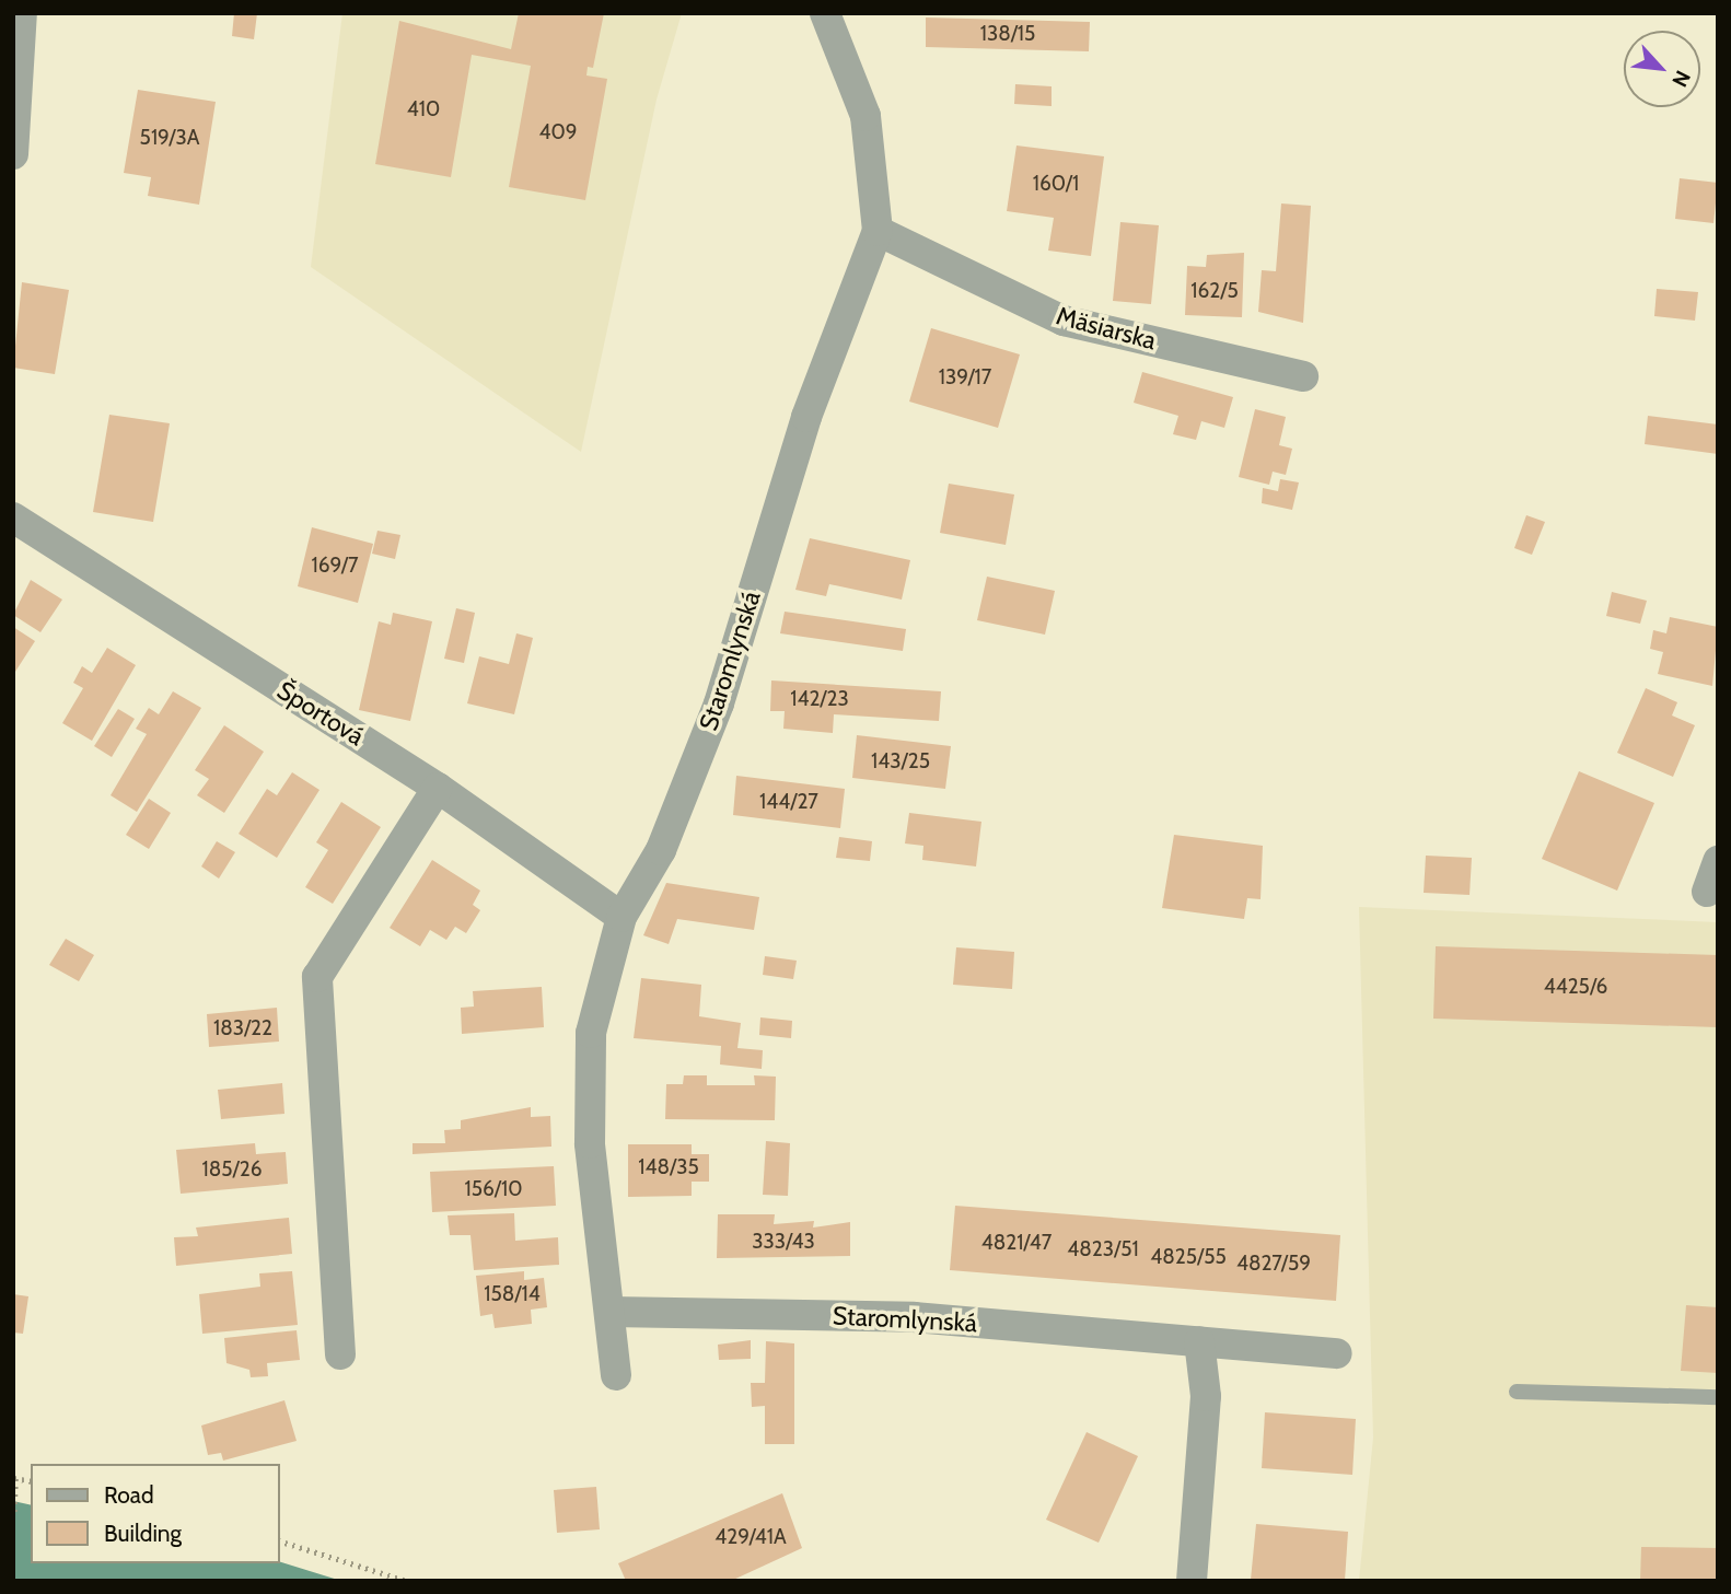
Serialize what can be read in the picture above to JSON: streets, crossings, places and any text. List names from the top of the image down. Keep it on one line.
{"streets":{"street":["Mäsiarska","Staromlynská","Športová"]},"crossings":[["Mäsiarska","Staromlynská"],["Staromlynská","Športová"]],"house_numbers":["138/15","410","409","519/3A","160/1","162/5","139/17","169/7","142/23","143/25","144/27","4425/6","183/22","148/35","185/26","156/10","333/43","4821/47","4823/51","4825/55","4827/59","158/14","429/41A"],"legend":["Road","Building"],"north":"bottom right"}
